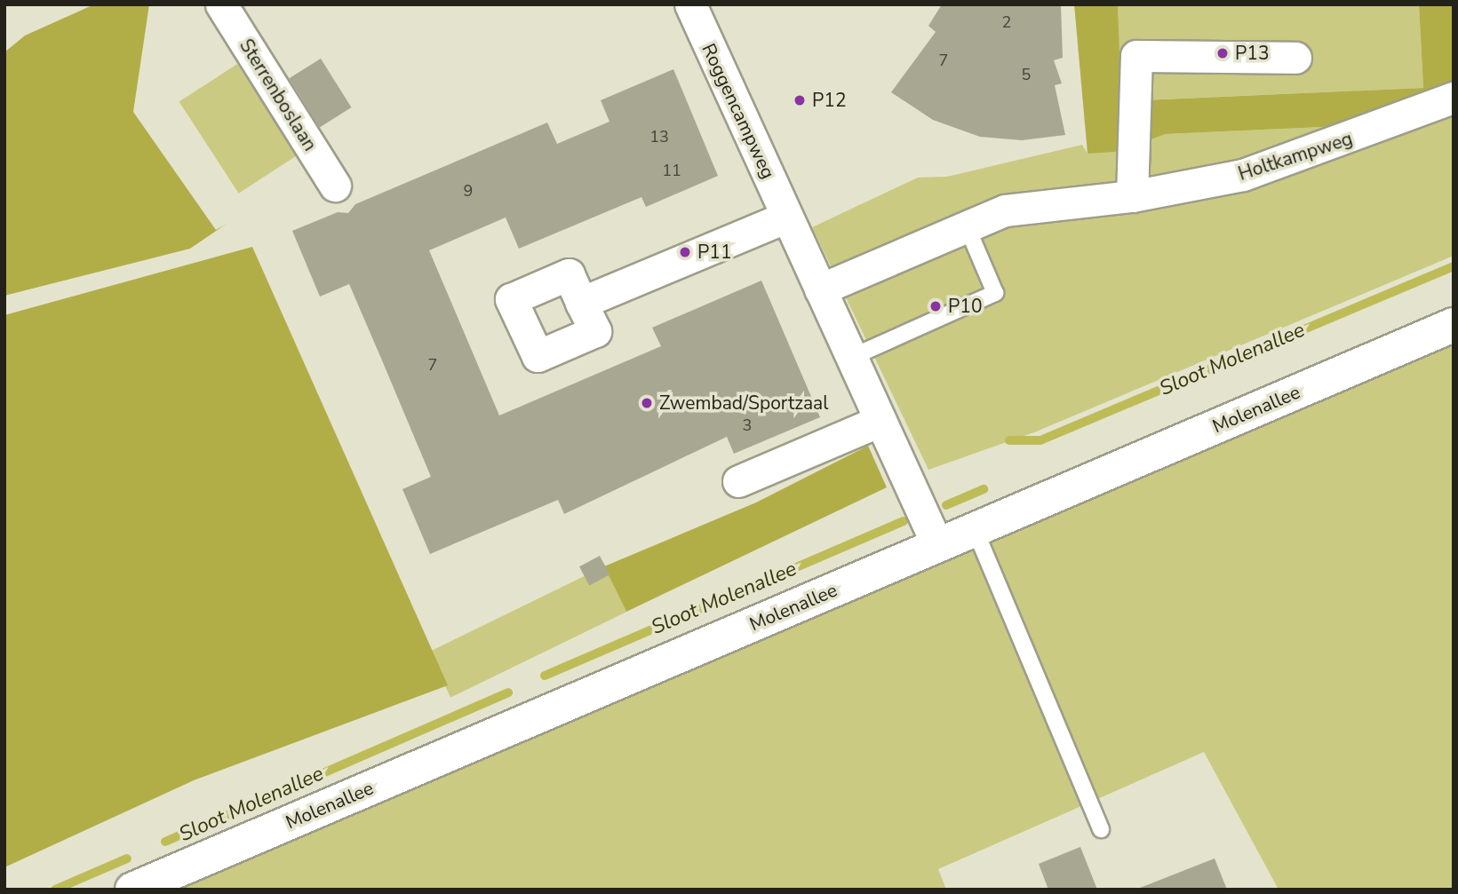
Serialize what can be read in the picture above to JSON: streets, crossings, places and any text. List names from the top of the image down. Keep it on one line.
{"streets":{"main road":["Molenallee"],"street":["Sterrenboslaan","Roggencampweg","Holtkampweg"]},"crossings":[["Roggencampweg","Holtkampweg"],["Roggencampweg","Molenallee"]],"water":["Sloot Molenallee"],"places":["P13","P12","P11","P10","Zwembad/Sportzaal"],"house_numbers":["2","7","5","13","11","9","7","3"]}
